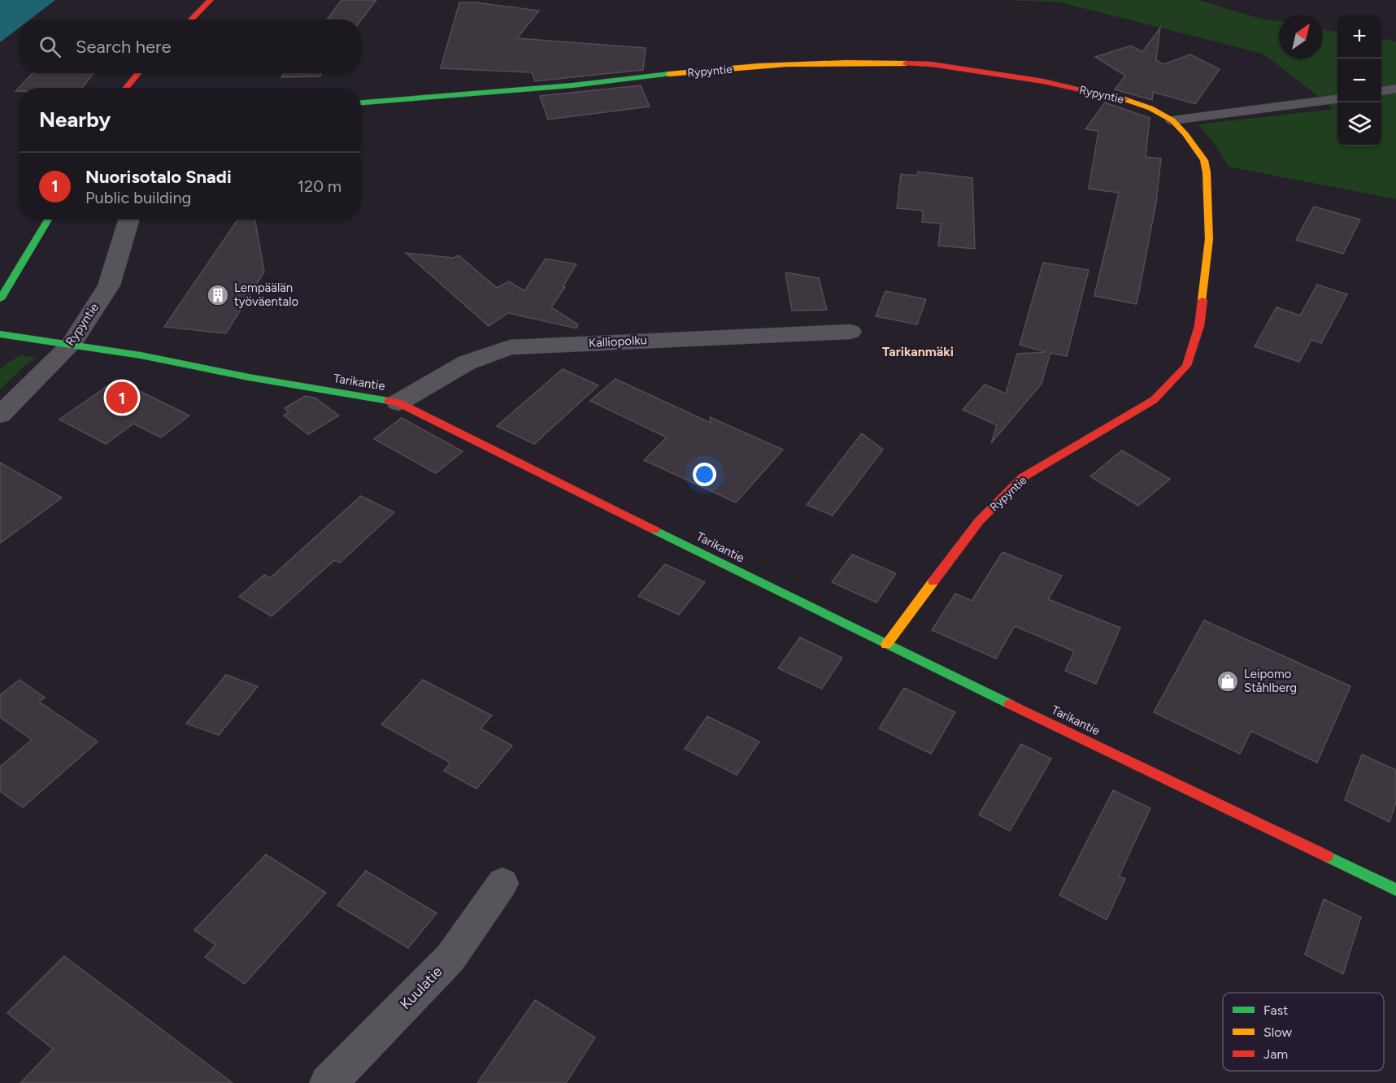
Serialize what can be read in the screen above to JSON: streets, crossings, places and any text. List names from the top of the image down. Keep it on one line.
{"streets":{"street":["Rypyntie","Kalliopolku","Tarikantie","Kuulatie"]},"crossings":[["Rypyntie","Tarikantie"],["Kalliopolku","Tarikantie"]],"districts":["Tarikanmäki"],"places":{"building":["Lempäälän työväentalo"],"shop":["Leipomo Ståhlberg"]},"legend":["Fast","Slow","Jam"],"north":"top right","page":{"map_buttons":["+","−"],"search":"Search here","heading":"Nearby","list":[{"mark":"1","name":"Nuorisotalo Snadi","note":"Public building","value":"120 m"}],"pins":"1"}}
